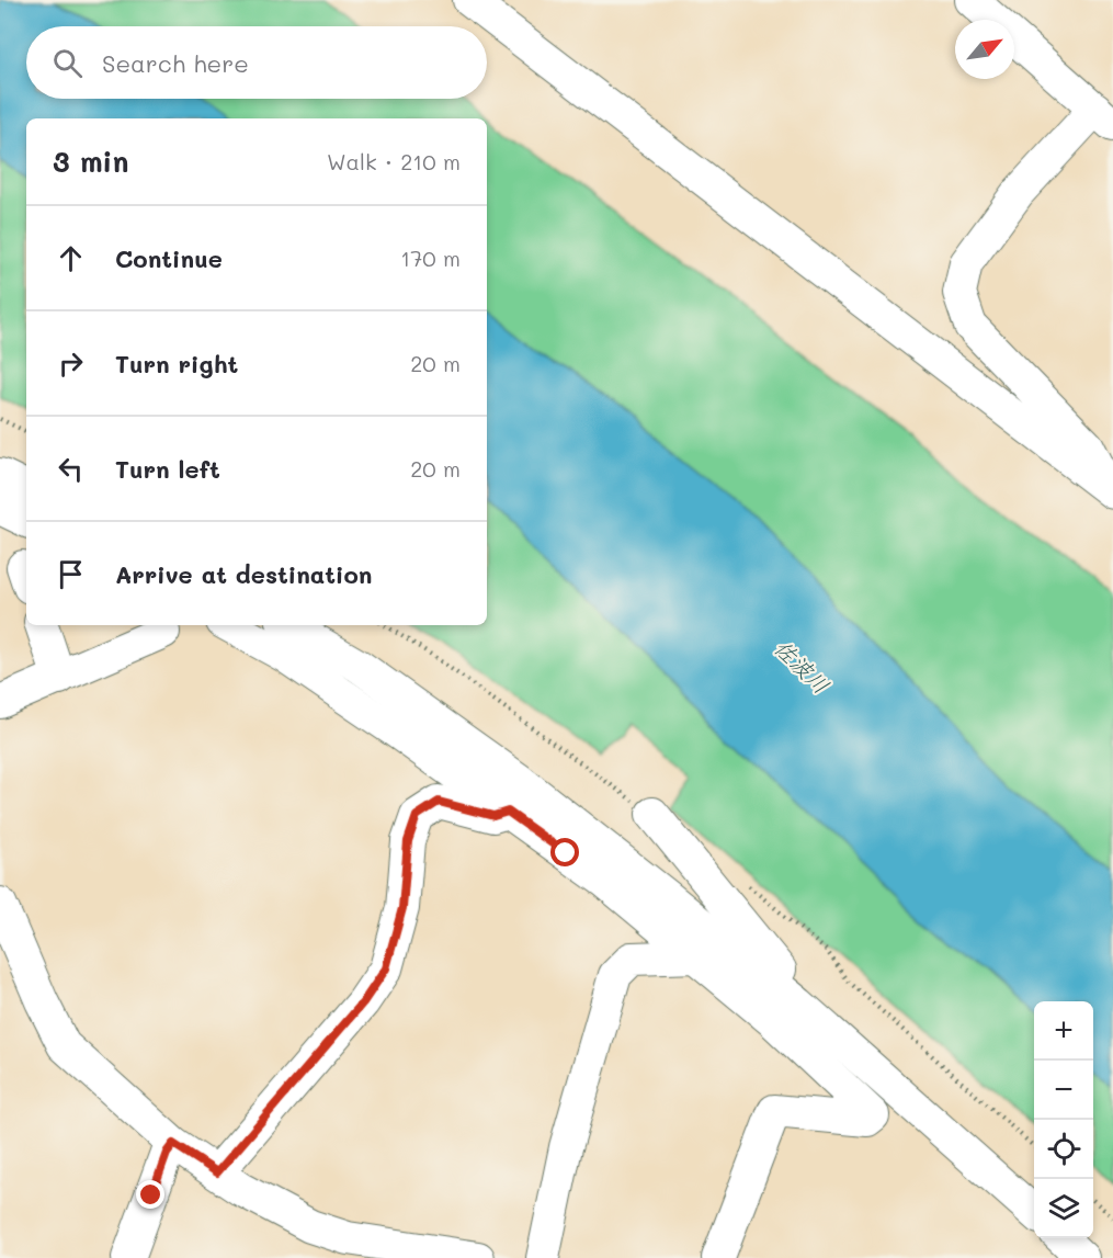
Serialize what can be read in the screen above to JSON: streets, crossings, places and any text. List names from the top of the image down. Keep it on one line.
{"water":["佐波川"],"north":"top right","page":{"search":"Search here","heading":["3 min","Walk · 210 m"],"list":[["Continue","170 m"],["Turn right","20 m"],["Turn left","20 m"],"Arrive at destination"],"map_buttons":["+","−"]}}
